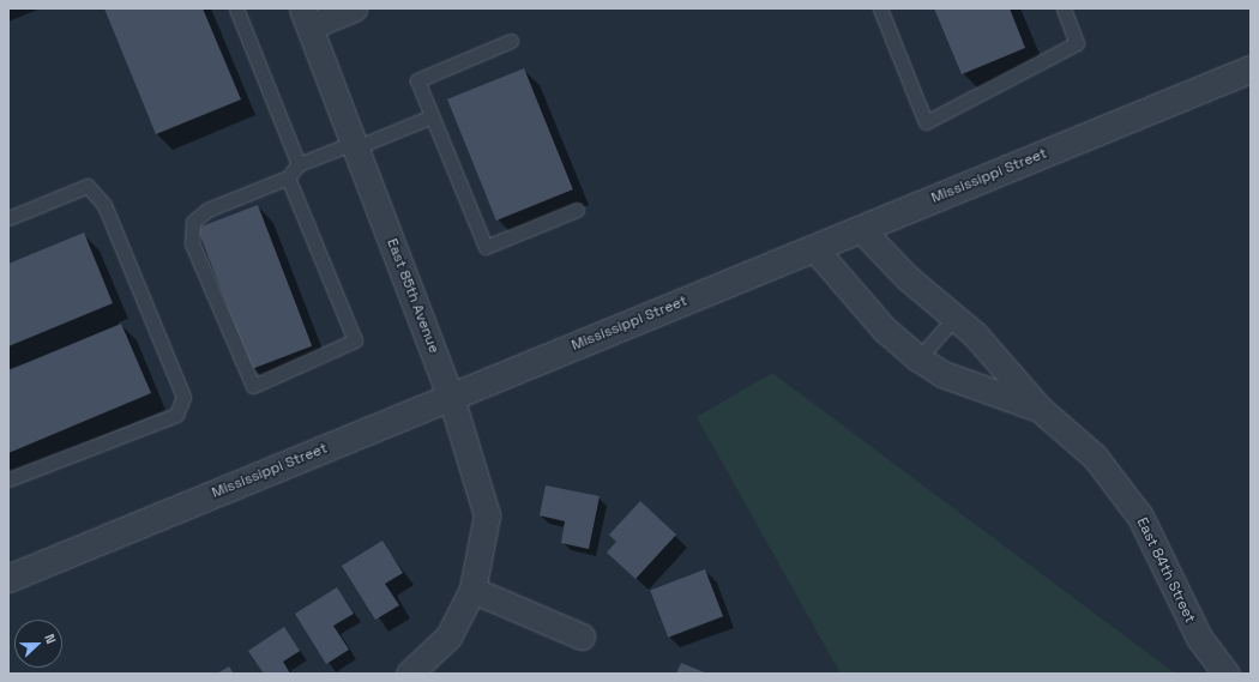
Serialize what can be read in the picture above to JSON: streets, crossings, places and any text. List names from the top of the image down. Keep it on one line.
{"streets":{"street":["Mississippi Street","East 85th Avenue","East 84th Street"]},"crossings":[["Mississippi Street","East 85th Avenue"],["Mississippi Street","East 84th Street"]],"north":"right"}
